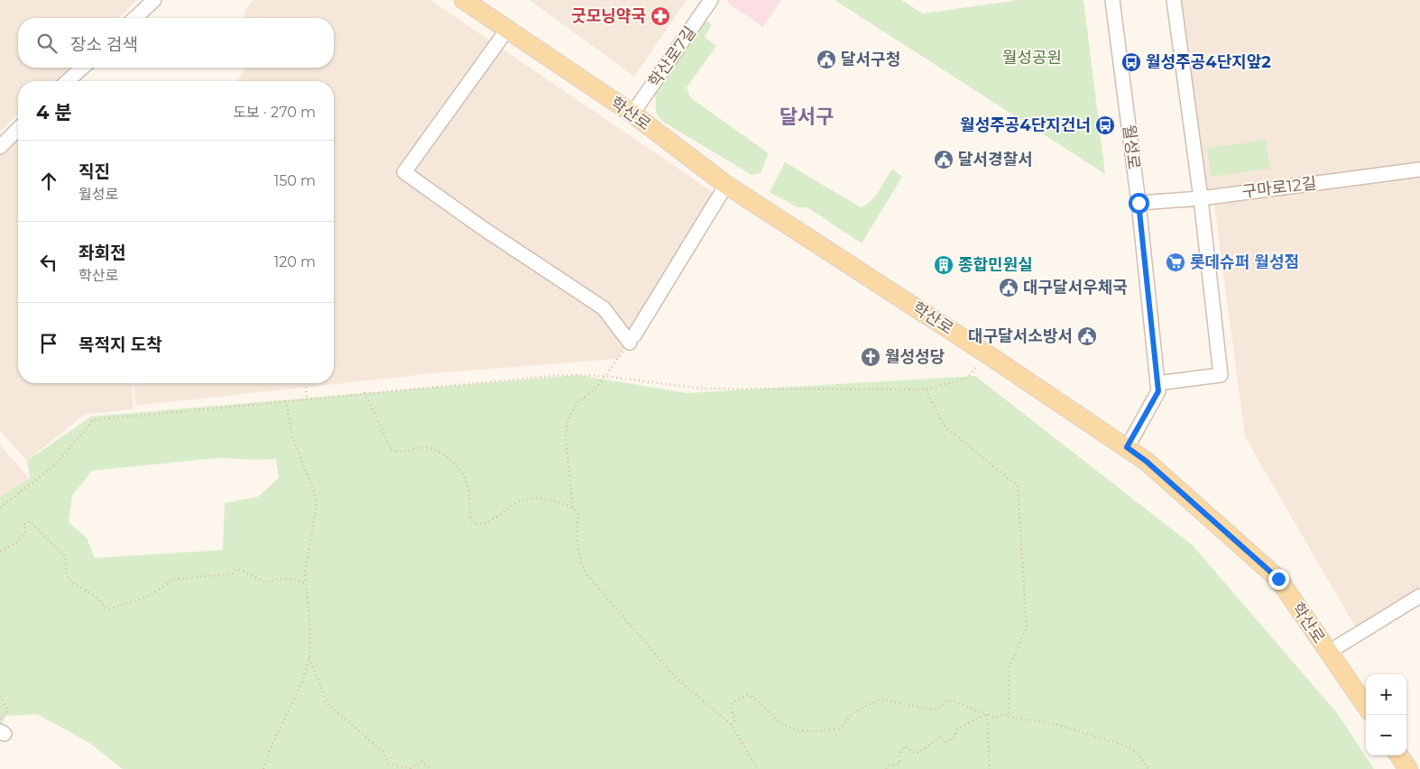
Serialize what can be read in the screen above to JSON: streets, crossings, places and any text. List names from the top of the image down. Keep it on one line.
{"streets":{"main road":["학산로"],"street":["학산로7길","월성로","구마로12길"]},"crossings":[["학산로7길","학산로"],["학산로","월성로"],["월성로","구마로12길"]],"districts":["달서구"],"parks":["월성공원"],"places":{"pharmacy":["굿모닝약국"],"public building":["달서구청","달서경찰서","대구달서우체국","대구달서소방서"],"bus stop":["월성주공4단지앞2","월성주공4단지건너"],"supermarket":["롯데슈퍼 월성점"],"building":["종합민원실"],"church":["월성성당"]},"page":{"search":"장소 검색","heading":["4 분","도보 · 270 m"],"list":[["직진","월성로","150 m"],["좌회전","학산로","120 m"],"목적지 도착"],"map_buttons":["+","−"]}}
